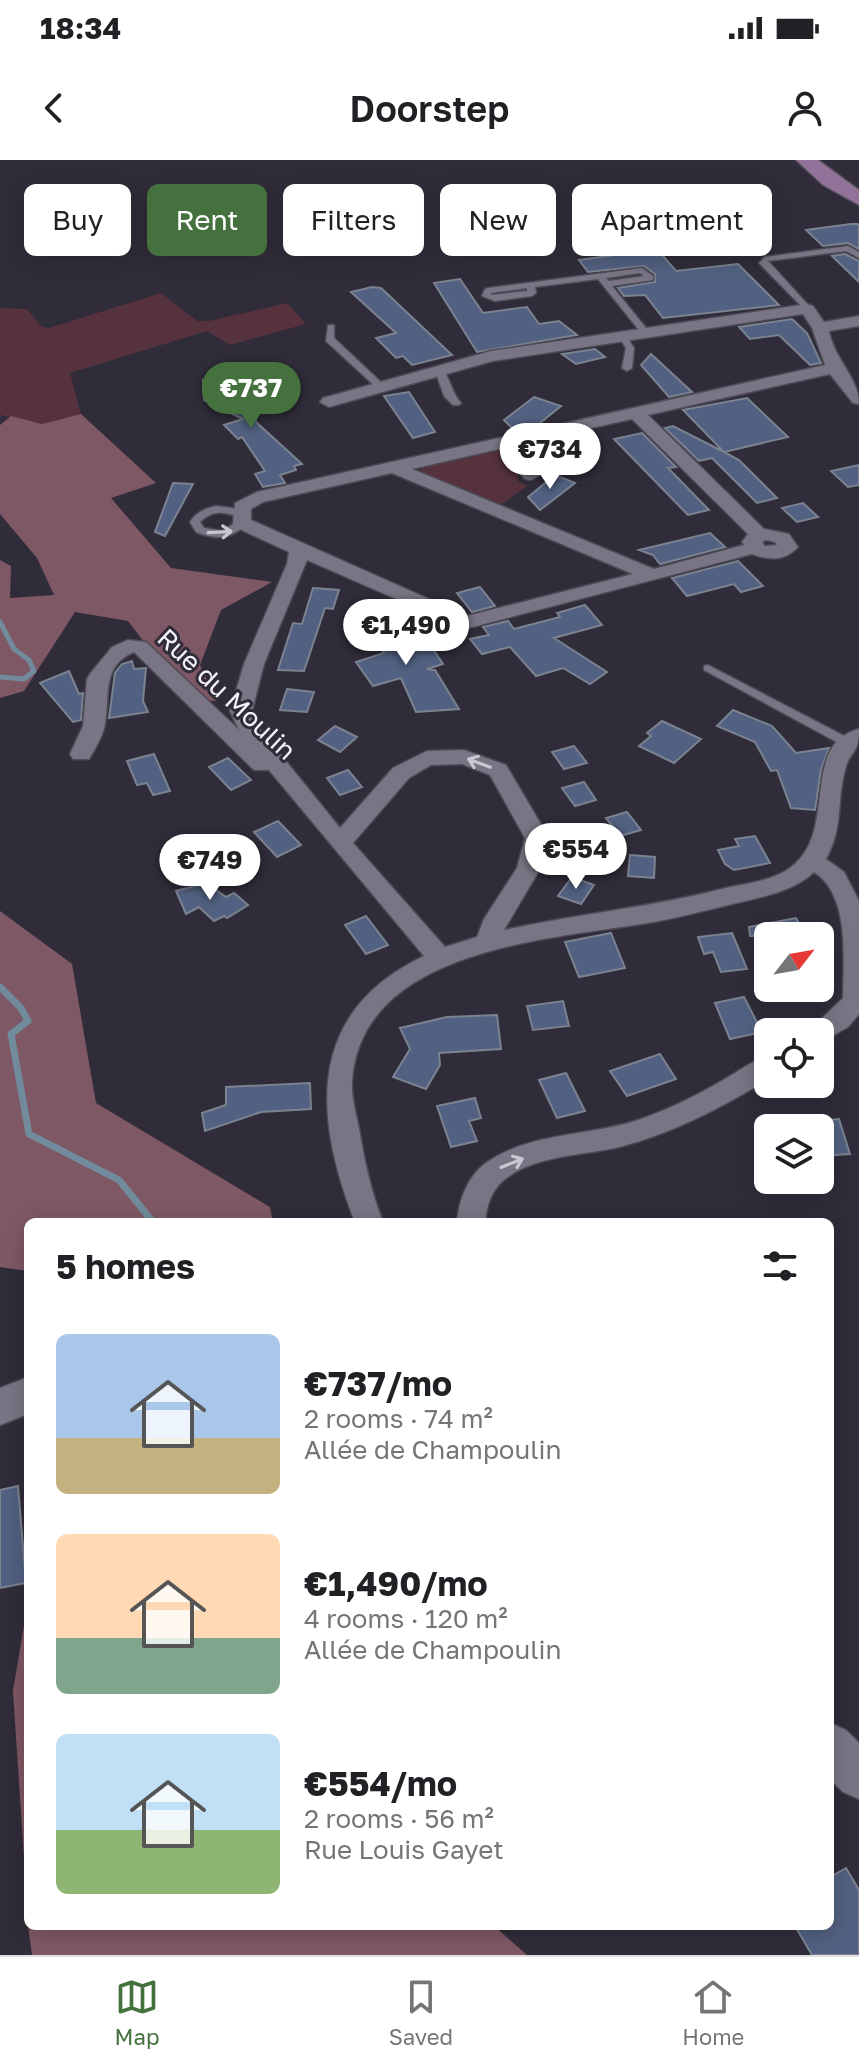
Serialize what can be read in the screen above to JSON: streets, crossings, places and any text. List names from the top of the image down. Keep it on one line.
{"streets":{"street":["Rue du Moulin"]},"north":"top right","page":{"status":"18:34","header":"Doorstep","chip":["Buy","Rent","Filters","New","Apartment"],"price":["€737","€734","€1,490","€554","€749"],"heading":"5 homes","list":[{"name":"€737/mo","note":"2 rooms · 74 m² · Allée de Champoulin"},{"name":"€1,490/mo","note":"4 rooms · 120 m² · Allée de Champoulin"},{"name":"€554/mo","note":"2 rooms · 56 m² · Rue Louis Gayet"}],"tabs":["Map","Saved","Home"]}}
